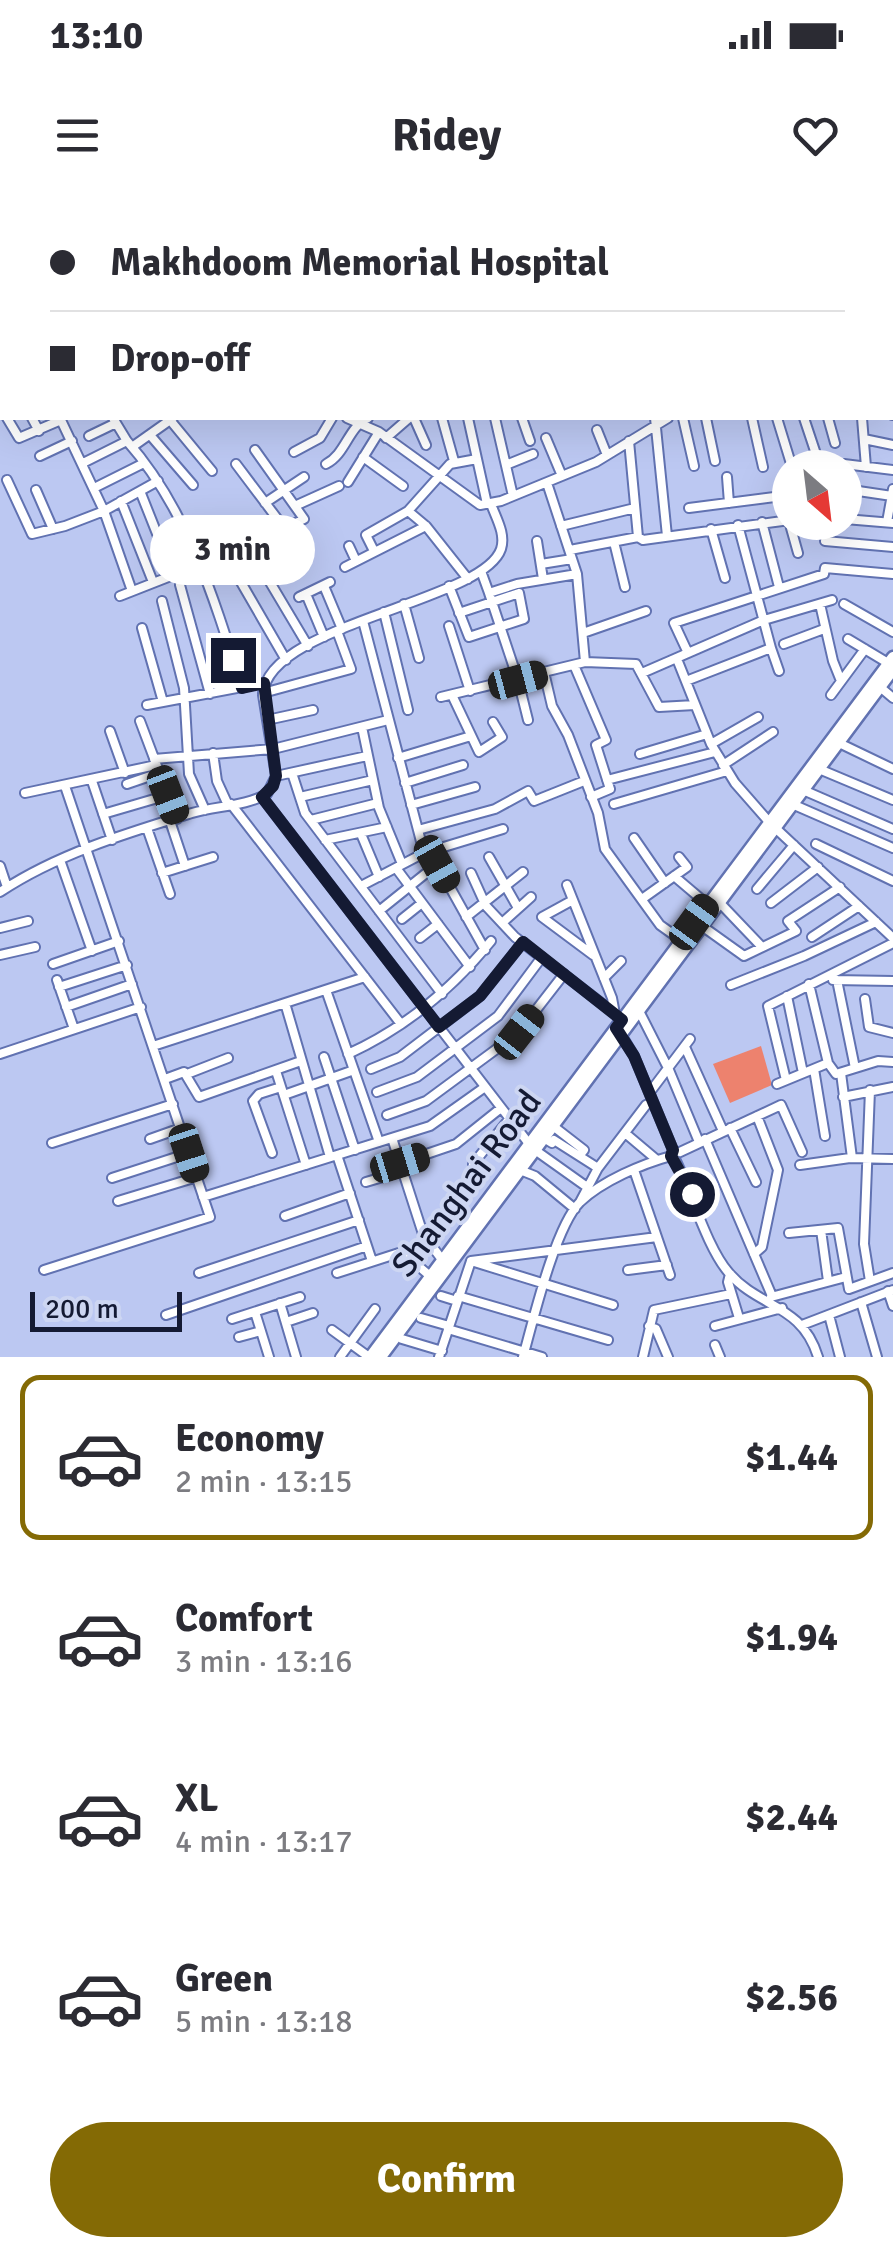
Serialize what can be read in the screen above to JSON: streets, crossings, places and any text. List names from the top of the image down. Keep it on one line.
{"streets":{"main road":["Shanghai Road"]},"scale_bar":"200 m","north":"bottom right","page":{"status":"13:10","header":"Ridey","banner":["Makhdoom Memorial Hospital","Drop-off"],"bubble":"3 min","scale":"200 m","list":[{"name":"Economy","note":"2 min · 13:15","value":"$1.44"},{"name":"Comfort","note":"3 min · 13:16","value":"$1.94"},{"name":"XL","note":"4 min · 13:17","value":"$2.44"},{"name":"Green","note":"5 min · 13:18","value":"$2.56"}],"buttons":"Confirm"}}
